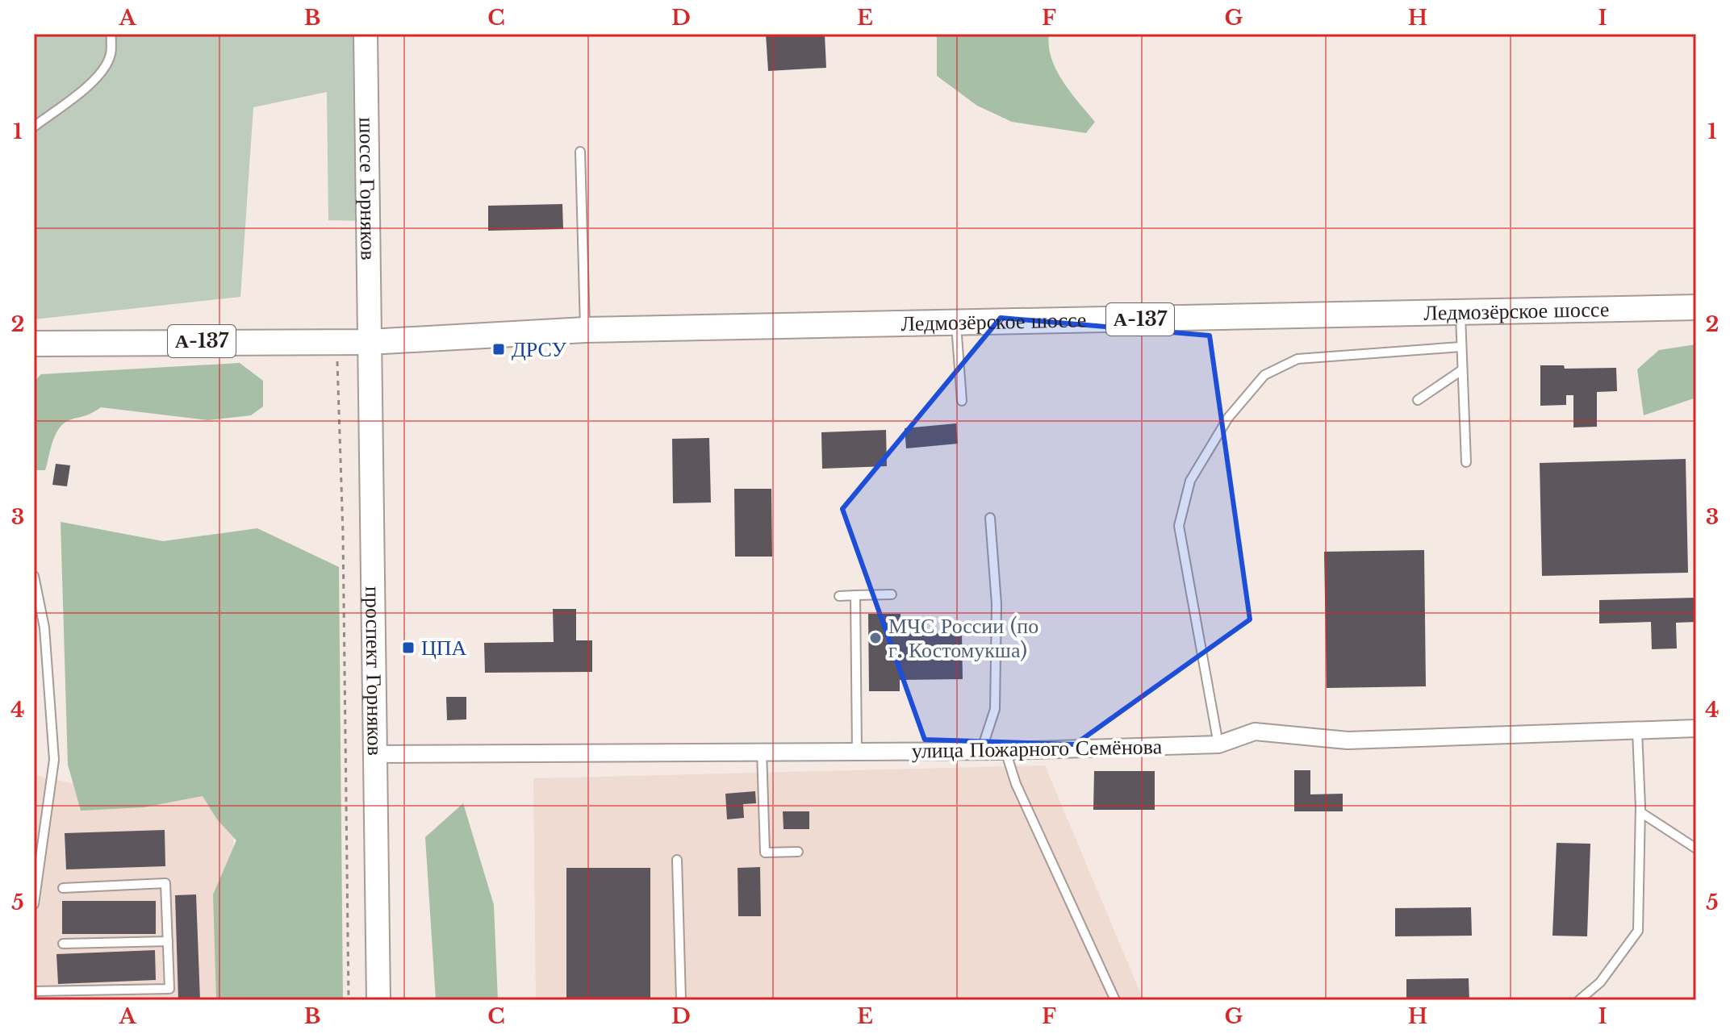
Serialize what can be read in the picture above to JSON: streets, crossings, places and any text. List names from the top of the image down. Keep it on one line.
{"streets":{"main road":["шоссе Горняков","Ледмозёрское шоссе","А-137","проспект Горняков"],"street":["улица Пожарного Семёнова"]},"crossings":[["шоссе Горняков","Ледмозёрское шоссе"],["шоссе Горняков","А-137"],["шоссе Горняков","проспект Горняков"],["Ледмозёрское шоссе","А-137"],["Ледмозёрское шоссе","проспект Горняков"],["А-137","проспект Горняков"],["проспект Горняков","улица Пожарного Семёнова"]],"places":{"transit":["ДРСУ","ЦПА"],"other":["МЧС России (по г. Костомукша)"]},"grid":{"columns":["A","B","C","D","E","F","G","H","I"],"rows":["1","2","3","4","5"]}}
